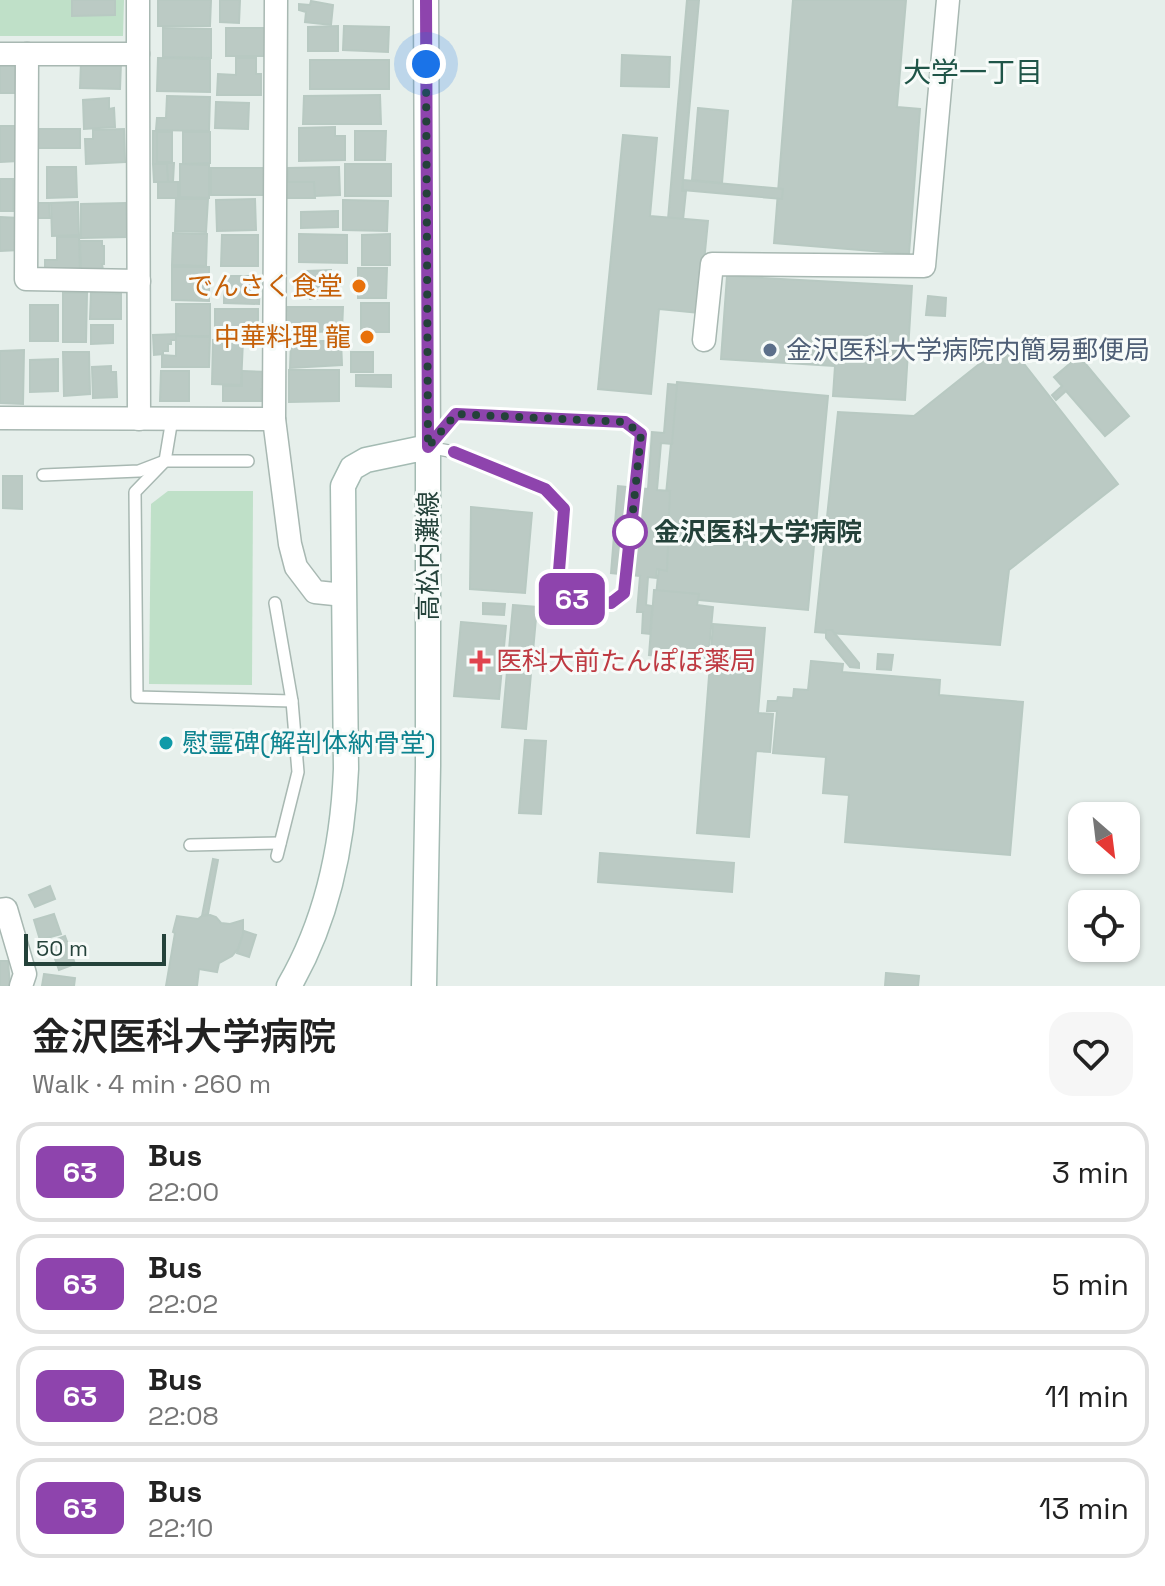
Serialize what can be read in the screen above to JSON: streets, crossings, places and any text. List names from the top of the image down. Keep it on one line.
{"streets":{"main road":["高松内灘線"]},"districts":["大学一丁目"],"places":{"other":["でんさく食堂","中華料理 龍","金沢医科大学病院内簡易郵便局","金沢医科大学病院","慰霊碑(解剖体納骨堂)"],"health":["医科大前たんぽぽ薬局"]},"lines":["bus line 63"],"scale_bar":"50 m","north":"bottom right","page":{"on_map":"63","scale":"50 m","heading":["金沢医科大学病院","Walk · 4 min · 260 m"],"list":[{"mark":"63","name":"Bus","note":"22:00","value":"3 min"},{"mark":"63","name":"Bus","note":"22:02","value":"5 min"},{"mark":"63","name":"Bus","note":"22:08","value":"11 min"},{"mark":"63","name":"Bus","note":"22:10","value":"13 min"}]}}
